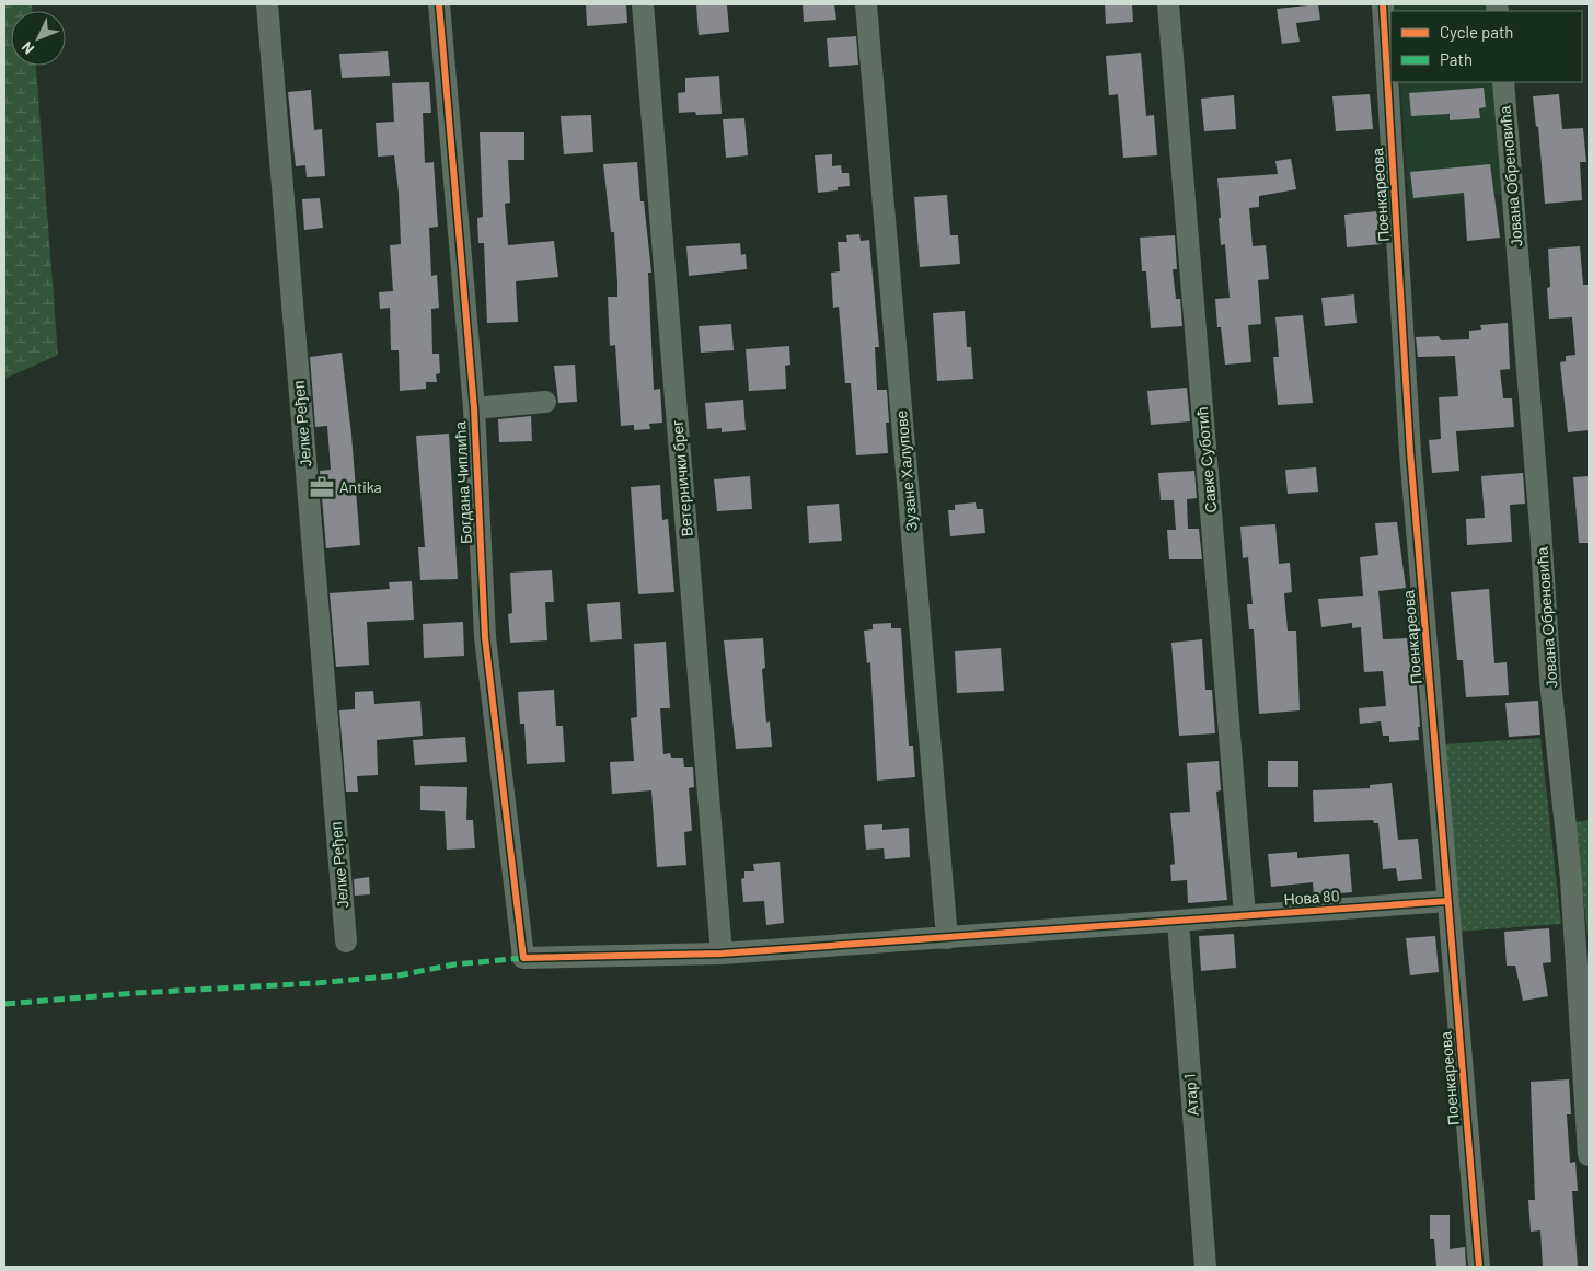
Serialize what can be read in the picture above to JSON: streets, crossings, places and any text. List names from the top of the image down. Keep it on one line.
{"streets":{"street":["Јована Обреновића","Поенкареова","Јелке Ређеп","Савке Суботић","Зузане Халупове","Ветернички брег","Богдана Чиплића","Нова 80","Атар 1"]},"crossings":[["Поенкареова","Нова 80"],["Савке Суботић","Нова 80"],["Зузане Халупове","Нова 80"],["Ветернички брег","Нова 80"],["Богдана Чиплића","Нова 80"],["Нова 80","Атар 1"]],"places":{"office":["Antika"]},"legend":["Cycle path","Path"],"north":"bottom left"}
